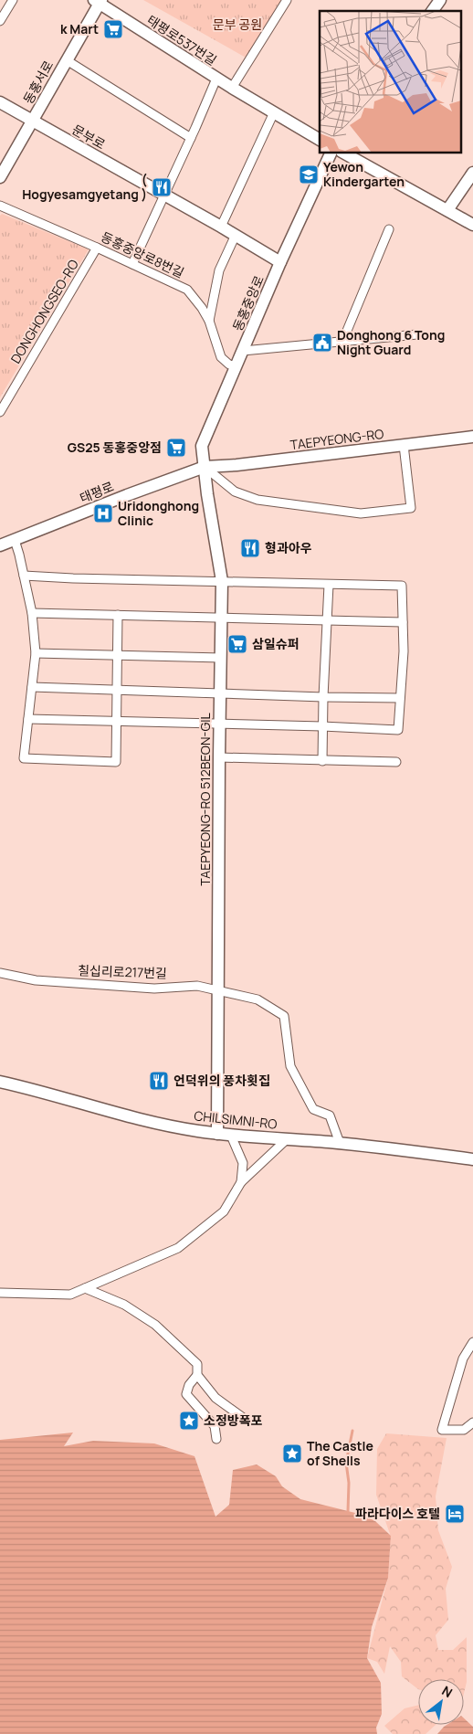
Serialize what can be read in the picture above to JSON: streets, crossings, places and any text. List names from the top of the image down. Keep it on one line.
{"streets":{"street":["태평로537번길","동홍서로","문부로","동홍중앙로8번길","동홍중앙로","DONGHONGSEO-RO","TAEPYEONG-RO","태평로","TAEPYEONG-RO 512BEON-GIL","칠십리로217번길","CHILSIMNI-RO"]},"crossings":[["태평로537번길","동홍서로"],["동홍서로","문부로"],["문부로","동홍중앙로"],["동홍중앙로8번길","동홍중앙로"],["동홍중앙로8번길","DONGHONGSEO-RO"],["동홍중앙로","TAEPYEONG-RO"],["동홍중앙로","태평로"],["동홍중앙로","TAEPYEONG-RO 512BEON-GIL"],["TAEPYEONG-RO","태평로"],["TAEPYEONG-RO","TAEPYEONG-RO 512BEON-GIL"],["태평로","TAEPYEONG-RO 512BEON-GIL"],["TAEPYEONG-RO 512BEON-GIL","칠십리로217번길"],["TAEPYEONG-RO 512BEON-GIL","CHILSIMNI-RO"],["칠십리로217번길","CHILSIMNI-RO"]],"parks":["문부 공원"],"places":{"supermarket":["k Mart","GS25 동홍중앙점","삼일슈퍼"],"school or university":["Yewon Kindergarten"],"restaurant":["( Hogyesamgyetang )","형과아우","언덕위의 풍차횟집"],"public building":["Donghong 6 Tong Night Guard"],"hospital":["Uridonghong Clinic"],"place":["소정방폭포","The Castle of Shells"],"hotel":["파라다이스 호텔"]},"north":"top right"}
